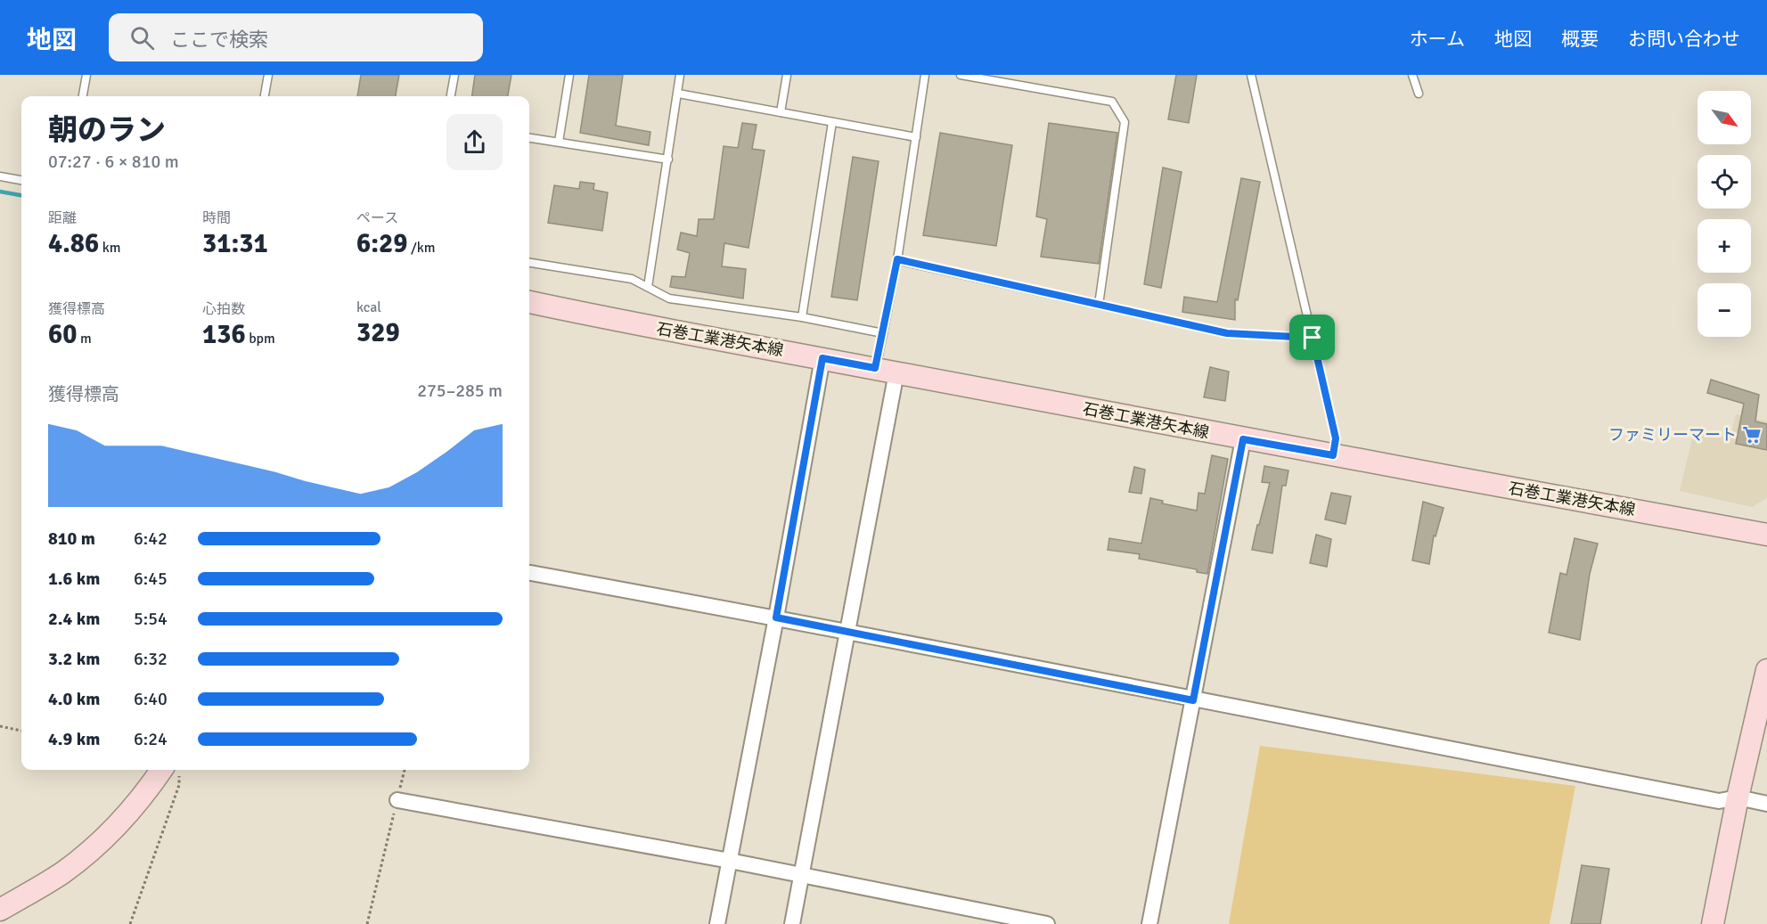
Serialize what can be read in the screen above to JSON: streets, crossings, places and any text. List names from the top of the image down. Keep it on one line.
{"streets":{"main road":["石巻工業港矢本線"]},"places":{"supermarket":["ファミリーマート"]},"north":"bottom right","page":{"header":"地図","search":"ここで検索","nav":["ホーム","地図","概要","お問い合わせ"],"map_buttons":["+","−"],"heading":["朝のラン","07:27 · 6 × 810 m"],"stats":[["距離","4.86 km"],["時間","31:31"],["ペース","6:29 /km"],["獲得標高","60 m"],["心拍数","136 bpm"],["kcal","329"]],"chart":["獲得標高","275–285 m"],"list":[{"name":"810 m","note":"6:42"},{"name":"1.6 km","note":"6:45"},{"name":"2.4 km","note":"5:54"},{"name":"3.2 km","note":"6:32"},{"name":"4.0 km","note":"6:40"},{"name":"4.9 km","note":"6:24"}]}}
